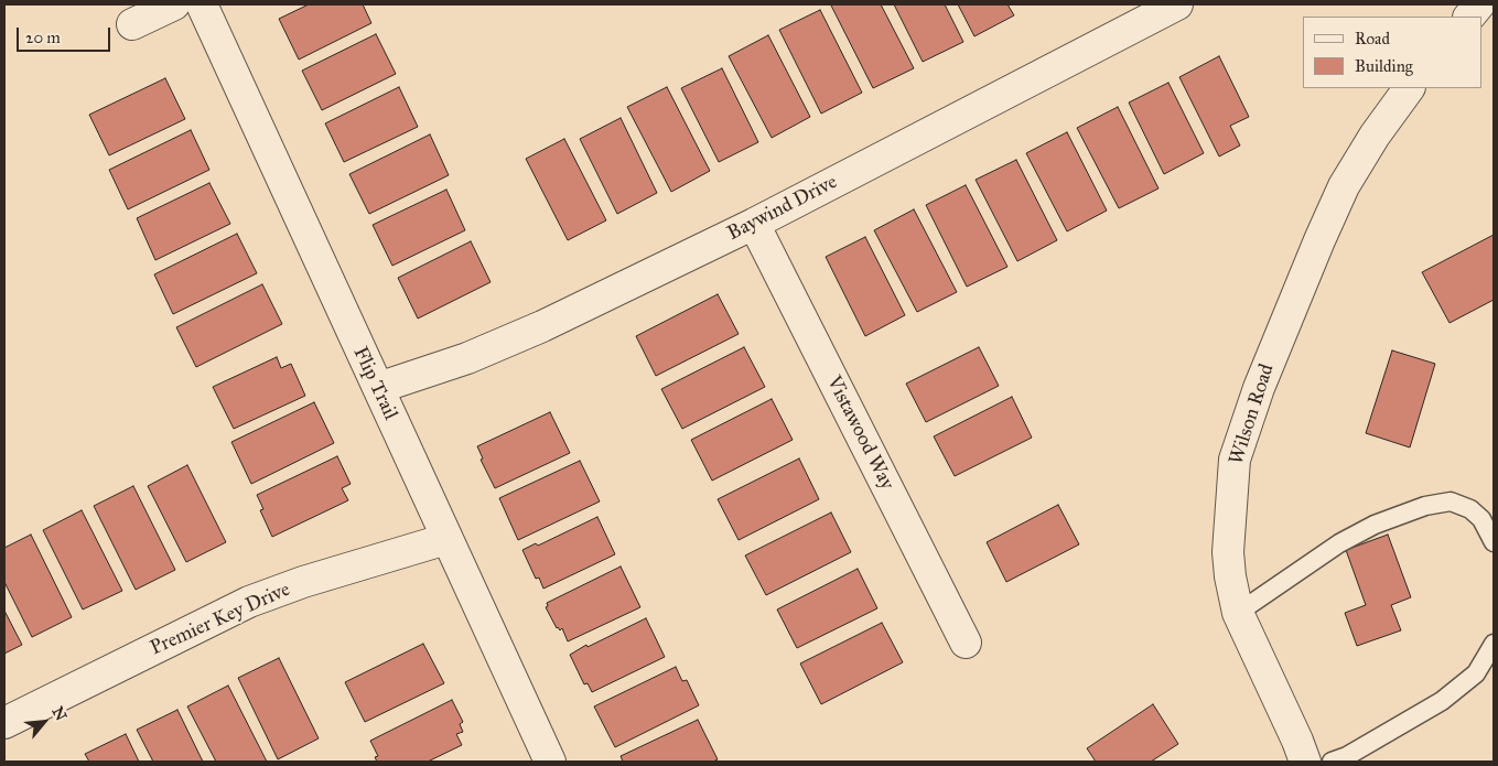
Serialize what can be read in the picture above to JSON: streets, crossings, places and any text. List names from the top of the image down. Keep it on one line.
{"streets":{"street":["Baywind Drive","Flip Trail","Wilson Road","Vistawood Way","Premier Key Drive"]},"crossings":[["Baywind Drive","Flip Trail"],["Baywind Drive","Vistawood Way"],["Flip Trail","Premier Key Drive"]],"legend":["Road","Building"],"scale_bar":"20 m","north":"top right"}
